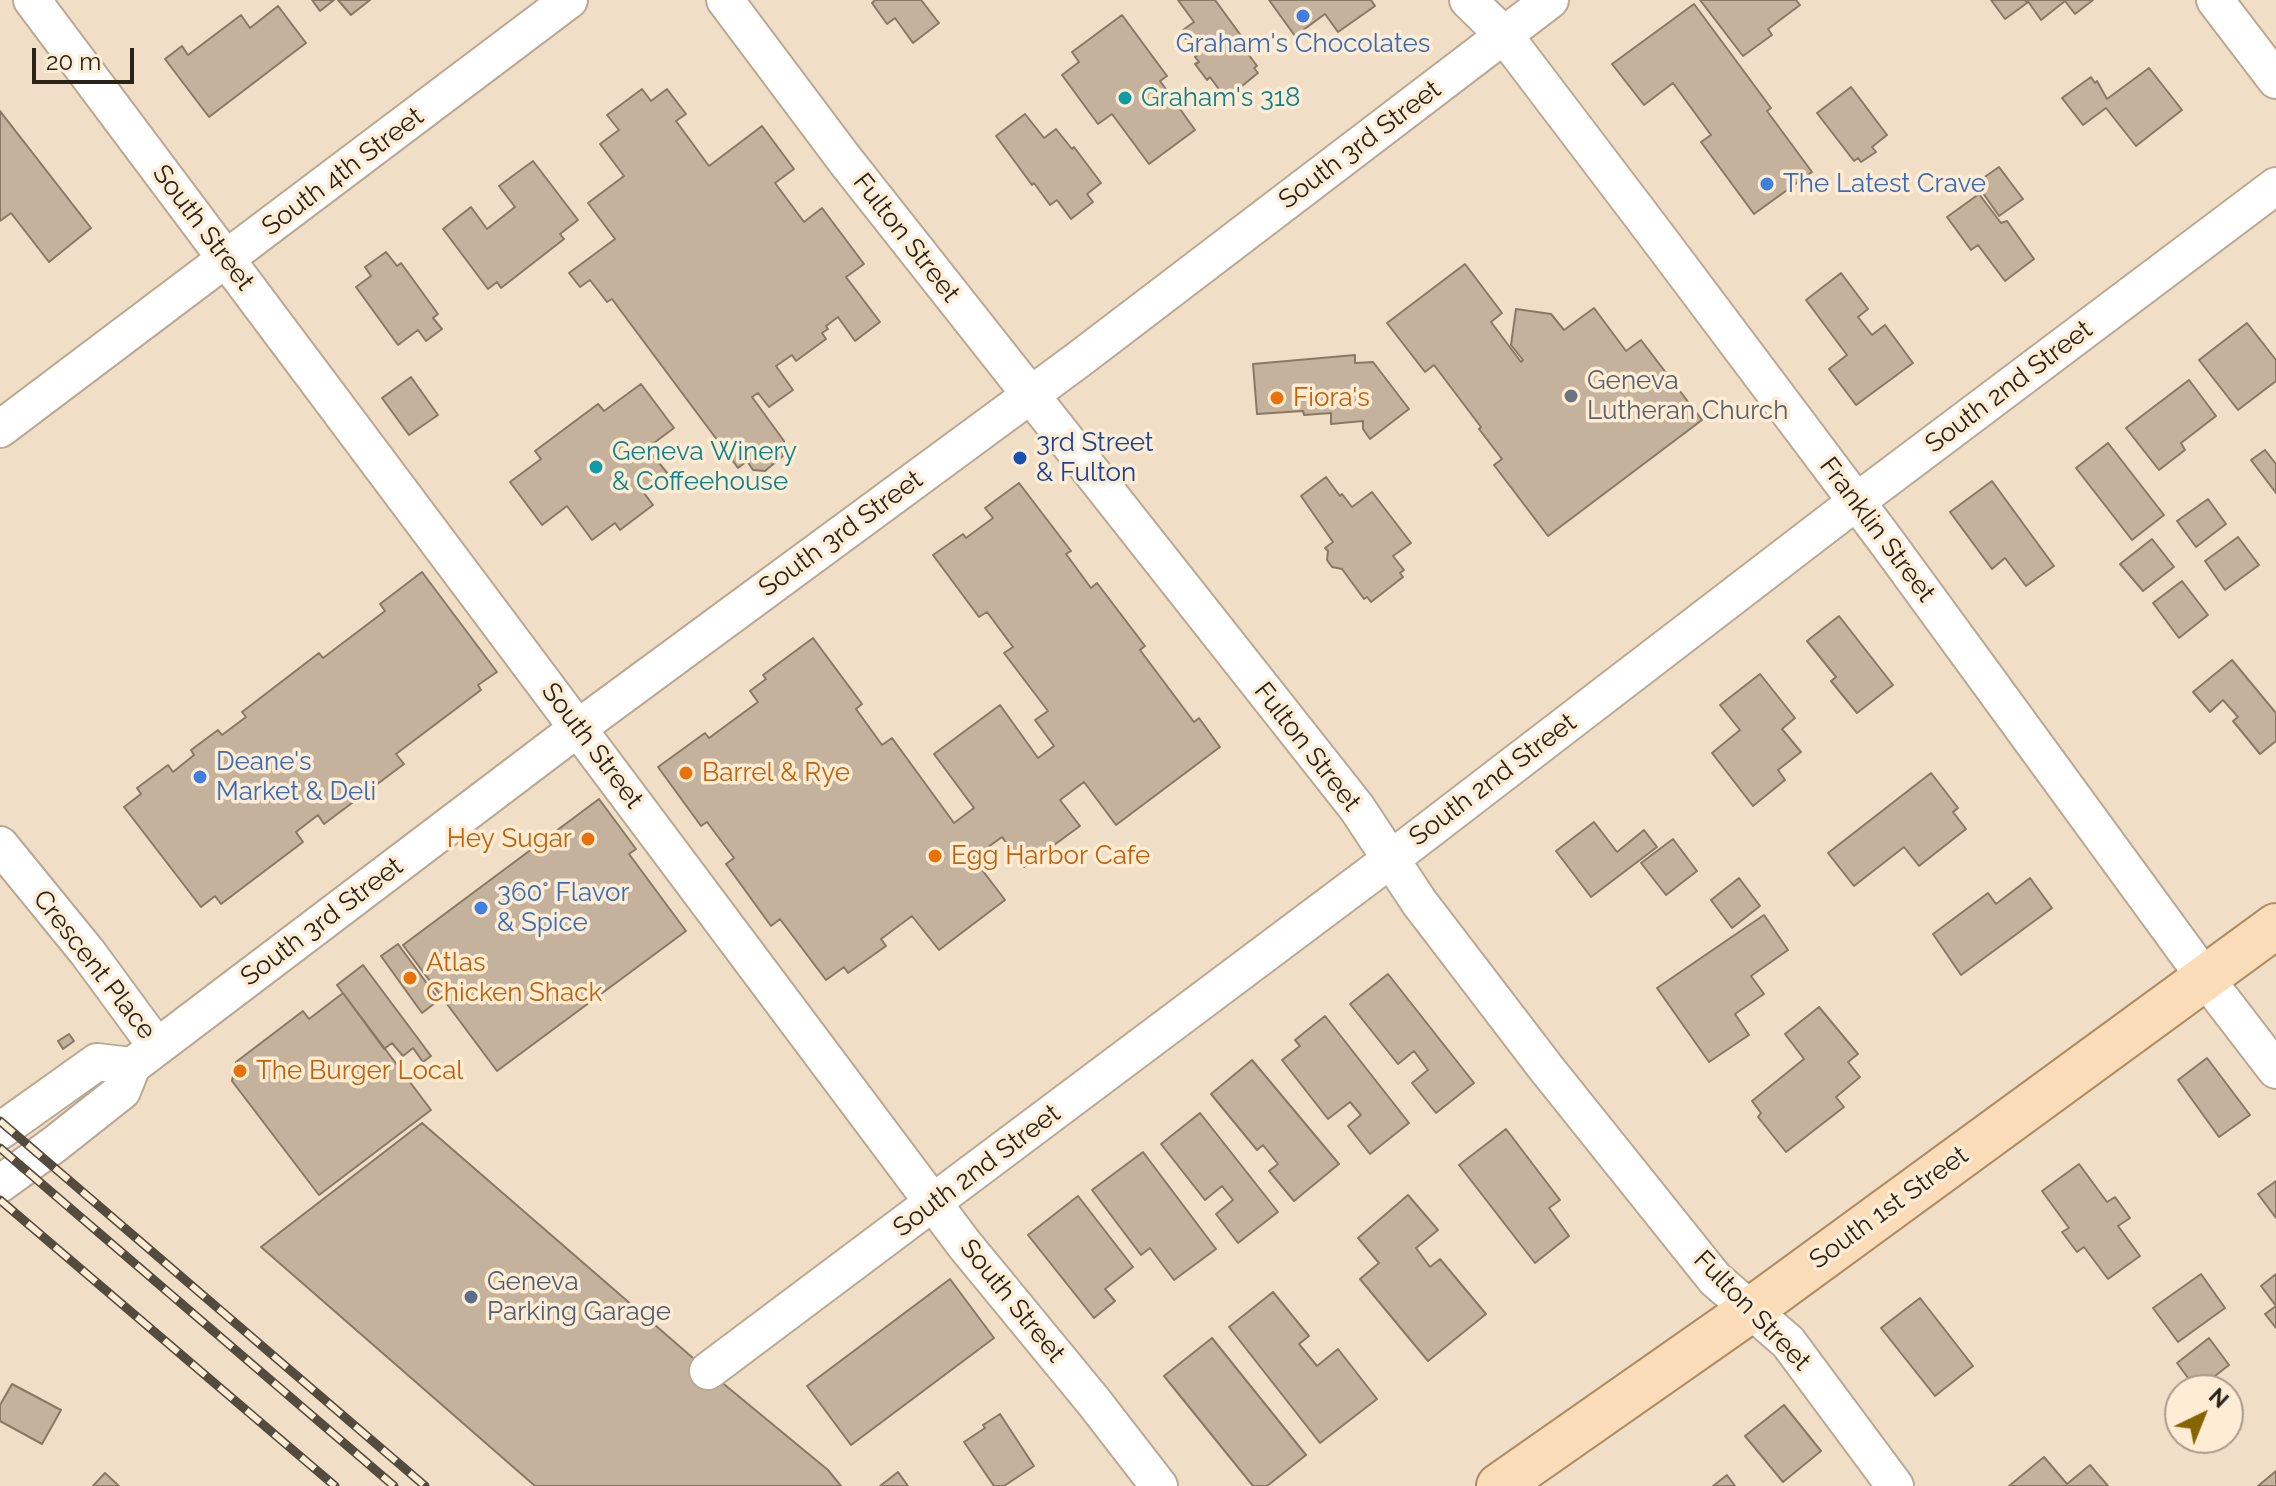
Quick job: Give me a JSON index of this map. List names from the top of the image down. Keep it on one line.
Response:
{"streets":{"main road":["South 1st Street"],"street":["South 3rd Street","South 4th Street","South Street","Fulton Street","South 2nd Street","Franklin Street","Crescent Place"]},"crossings":[["South 3rd Street","South Street"],["South 3rd Street","Fulton Street"],["South 3rd Street","Franklin Street"],["South 3rd Street","Crescent Place"],["South 4th Street","South Street"],["South Street","South 2nd Street"],["Fulton Street","South 2nd Street"],["Fulton Street","South 1st Street"],["South 2nd Street","Franklin Street"],["Franklin Street","South 1st Street"]],"places":["Graham's Chocolates","Graham's 318","The Latest Crave","Geneva Lutheran Church","Fiora's","3rd Street & Fulton","Geneva Winery & Coffeehouse","Barrel & Rye","Deane's Market & Deli","Hey Sugar","Egg Harbor Cafe","360° Flavor & Spice","Atlas Chicken Shack","The Burger Local","Geneva Parking Garage"],"scale_bar":"20 m","north":"top right"}
